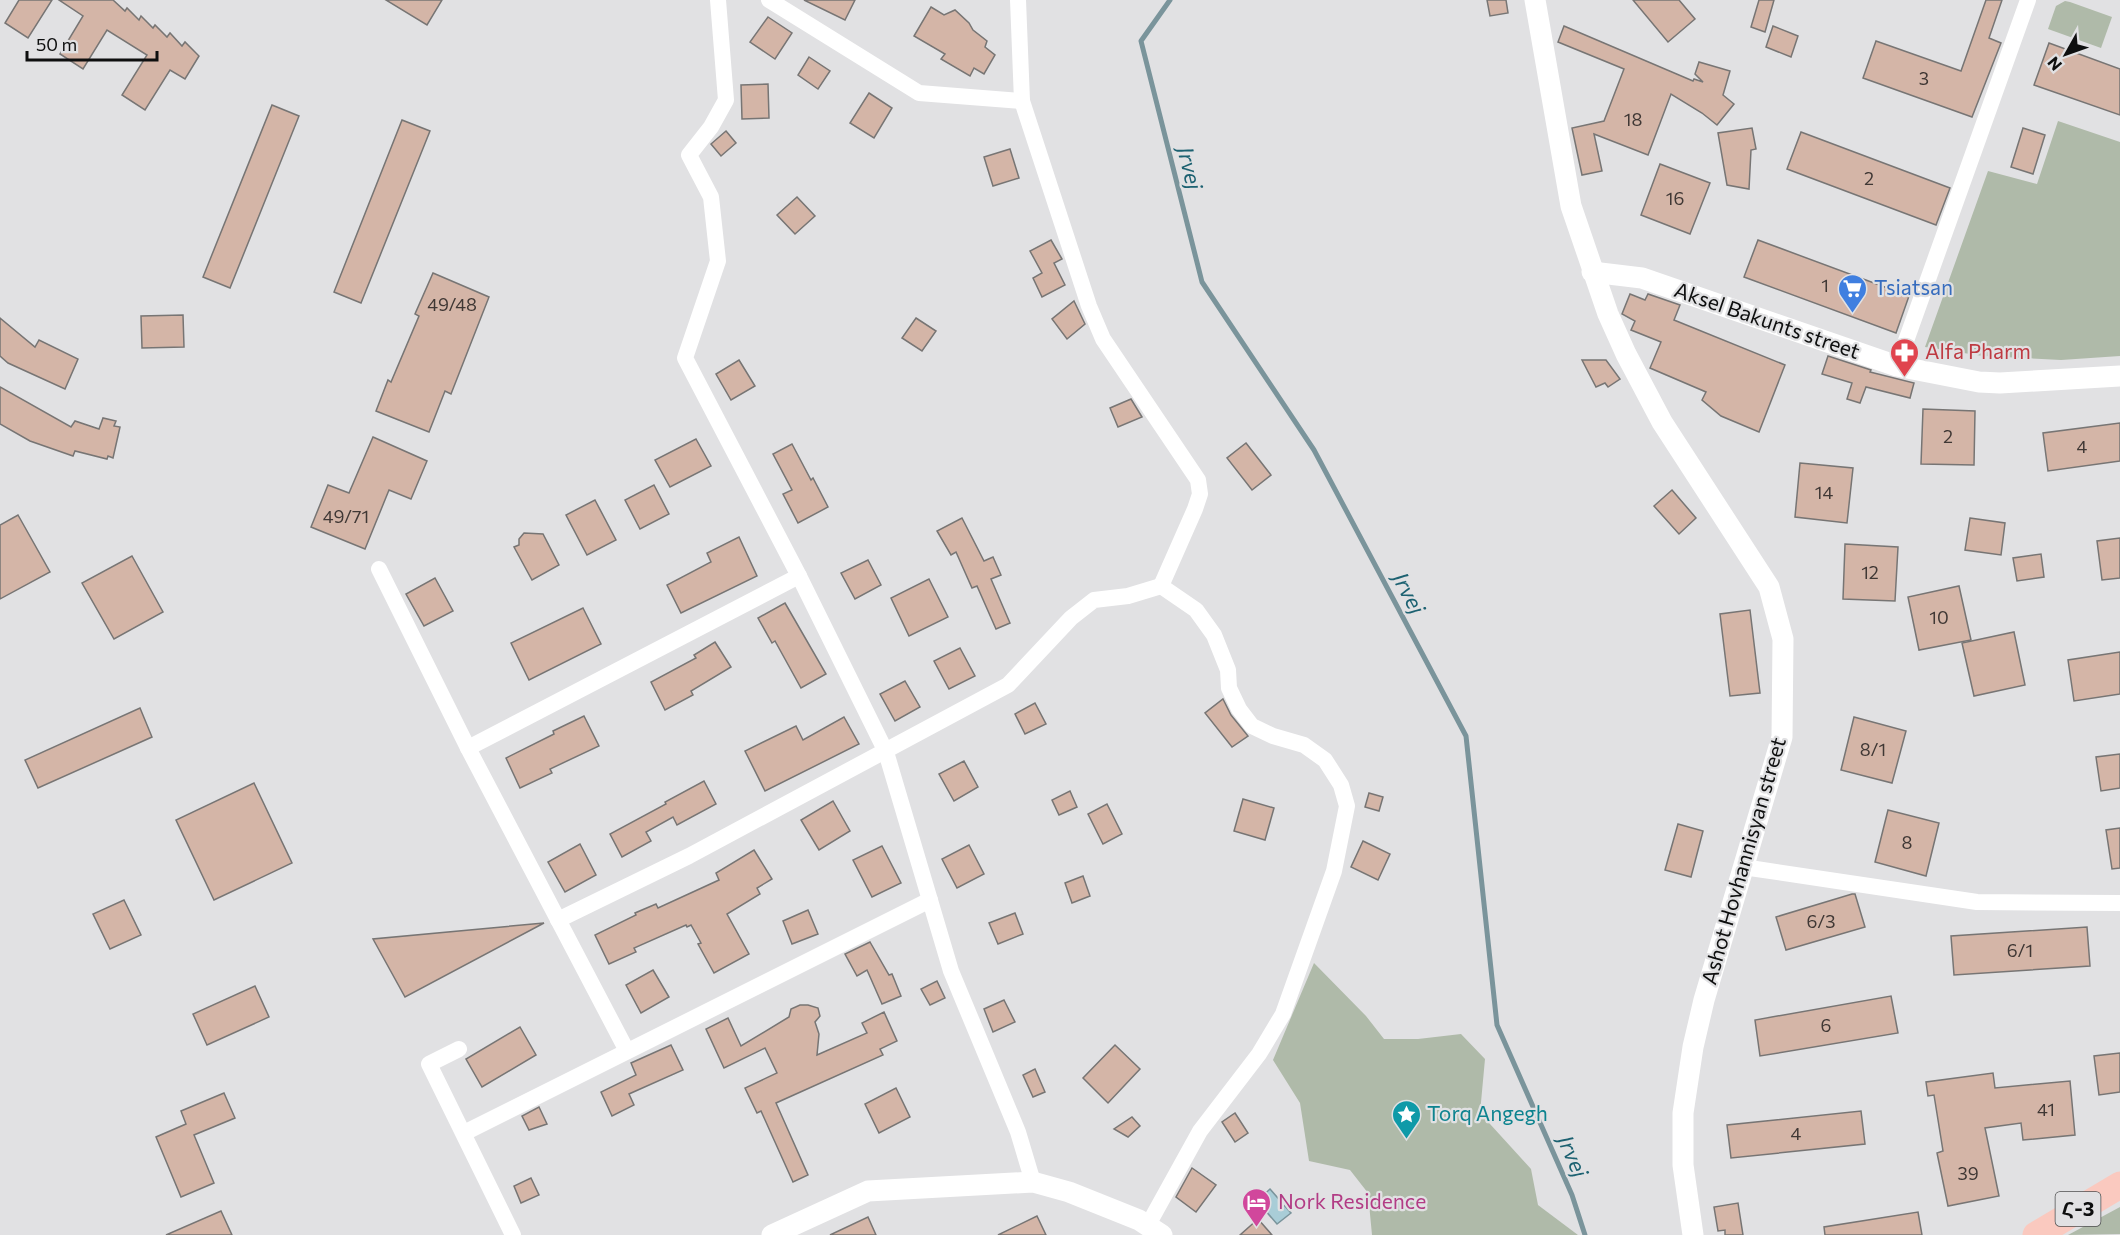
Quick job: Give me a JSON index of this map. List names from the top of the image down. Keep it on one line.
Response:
{"streets":{"main road":["Հ-3"],"street":["Aksel Bakunts street","Ashot Hovhannisyan street"]},"crossings":[["Aksel Bakunts street","Ashot Hovhannisyan street"]],"water":["Jrvej"],"places":{"supermarket":["Tsiatsan"],"pharmacy":["Alfa Pharm"],"place":["Torq Angegh"],"hotel":["Nork Residence"]},"house_numbers":["3","18","2","16","1","49/48","2","4","14","49/71","12","10","8/1","8","6/3","6/1","6","41","4","39"],"scale_bar":"50 m","north":"bottom left"}
